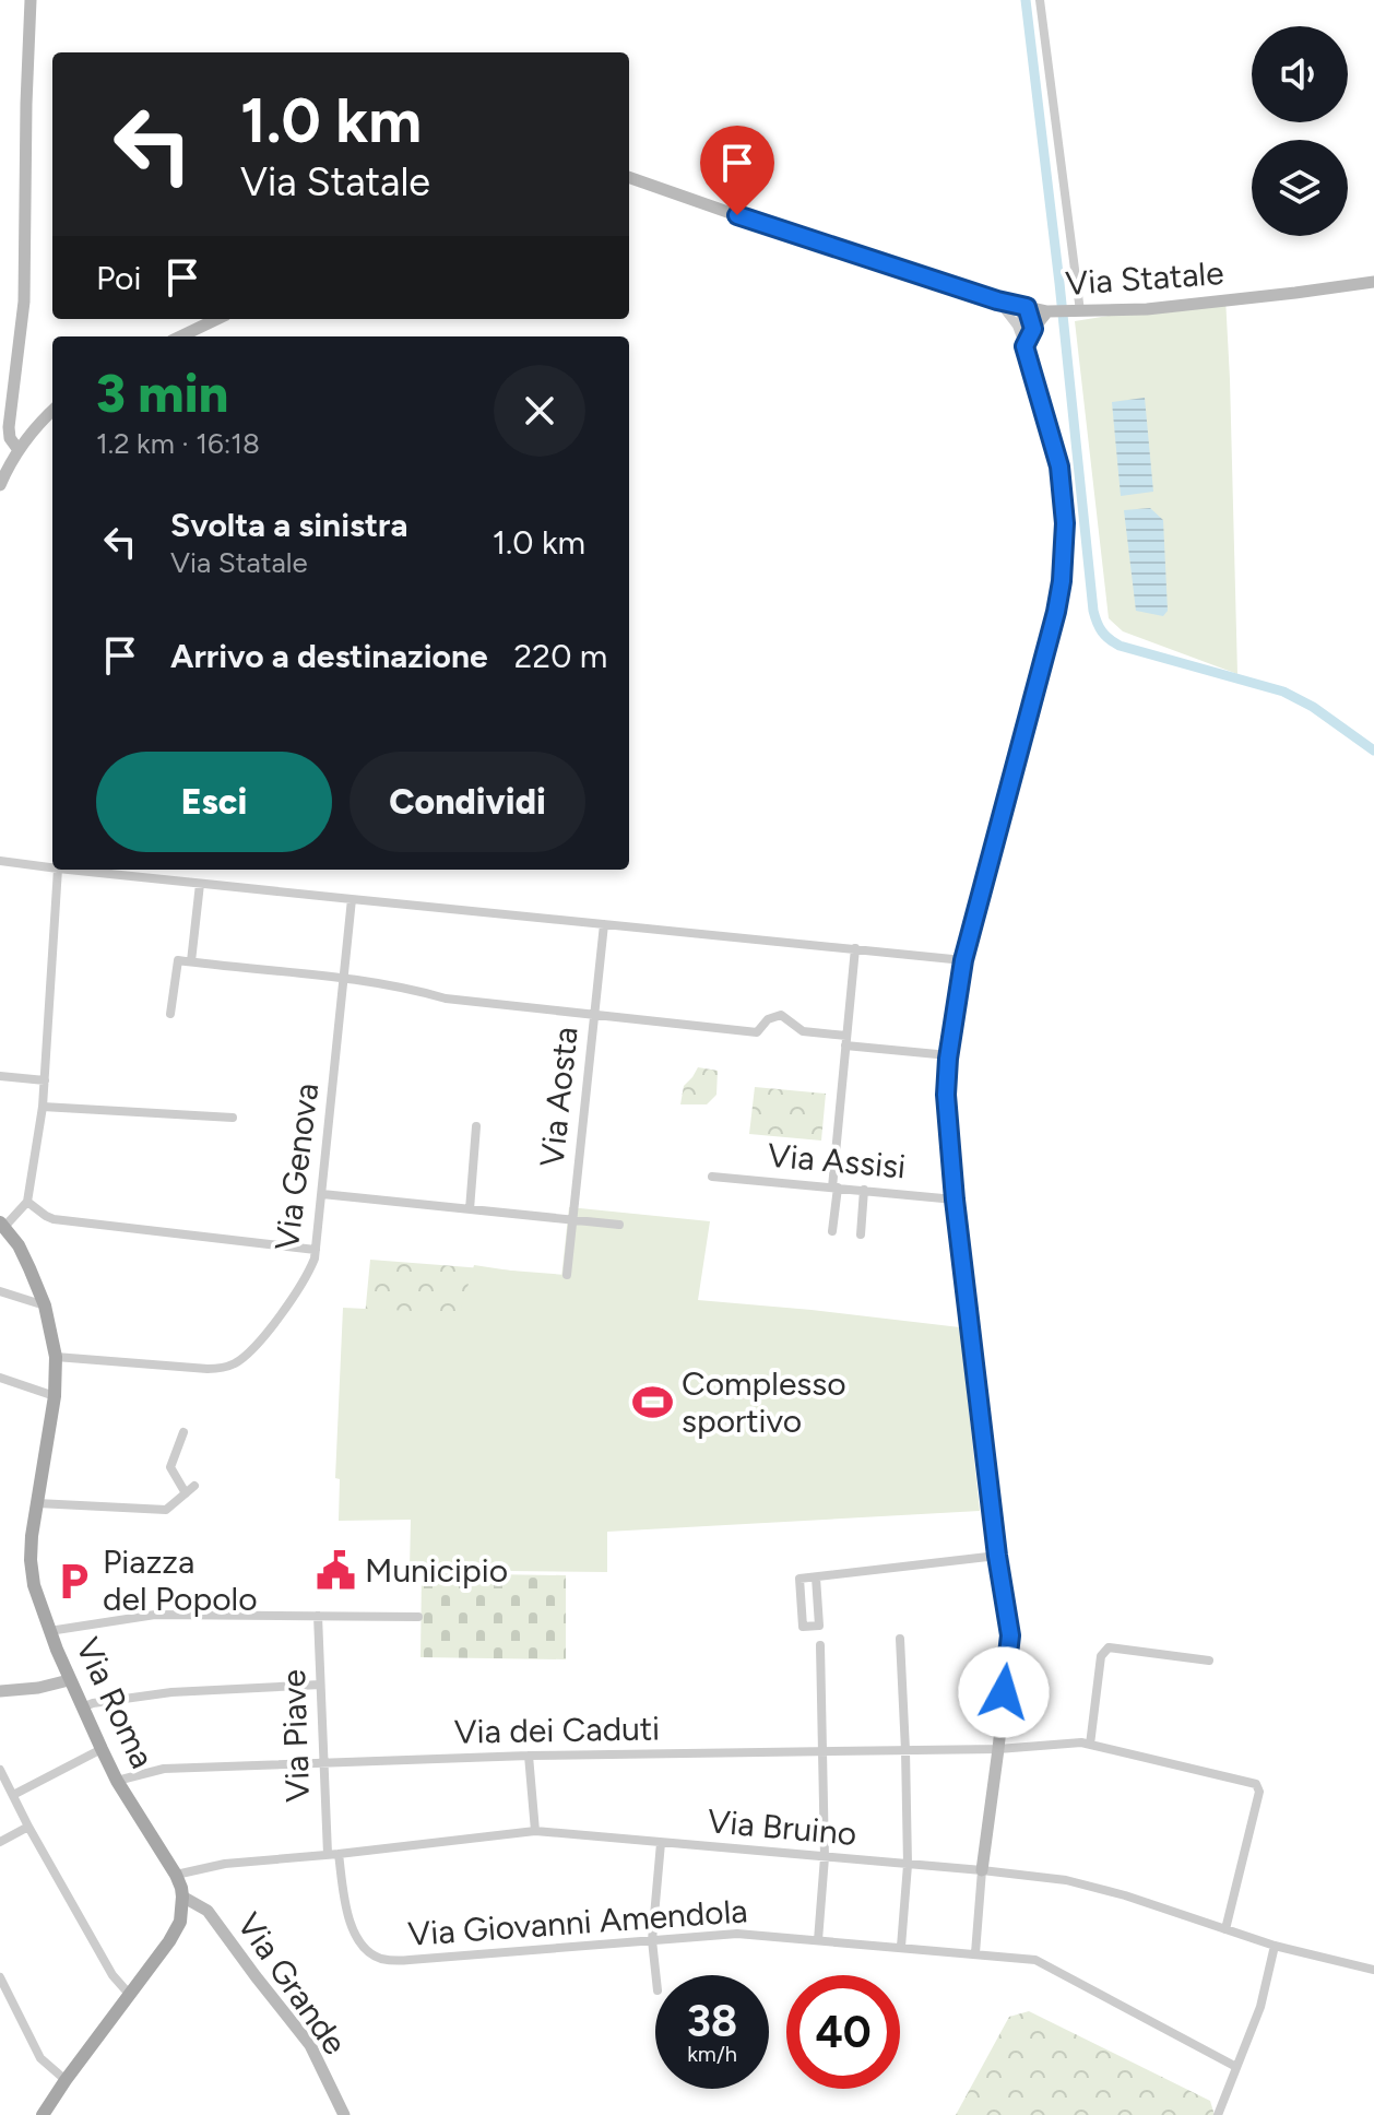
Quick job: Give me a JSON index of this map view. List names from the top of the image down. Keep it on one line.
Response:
{"streets":{"main road":["Via Roma"],"street":["Via Statale","Via Aosta","Via Assisi","Via Genova","Via dei Caduti","Via Piave","Via Bruino","Via Giovanni Amendola","Via Grande"]},"crossings":[["Via Genova","Via Roma"],["Via Roma","Via dei Caduti"],["Via Roma","Via Bruino"],["Via Roma","Via Grande"],["Via dei Caduti","Via Piave"],["Via dei Caduti","Via Bruino"],["Via Piave","Via Bruino"],["Via Piave","Via Giovanni Amendola"],["Via Bruino","Via Giovanni Amendola"]],"places":{"sports":["Complesso sportivo"],"public building":["Municipio"],"parking":["Piazza del Popolo"]},"page":{"turn":["1.0 km","Via Statale"],"then":"Poi","heading":["3 min","1.2 km · 16:18"],"list":[{"name":"Svolta a sinistra","note":"Via Statale","value":"1.0 km"},{"name":"Arrivo a destinazione","value":"220 m"}],"buttons":["Esci","Condividi"],"speed":"38 km/h","limit":"40"}}
